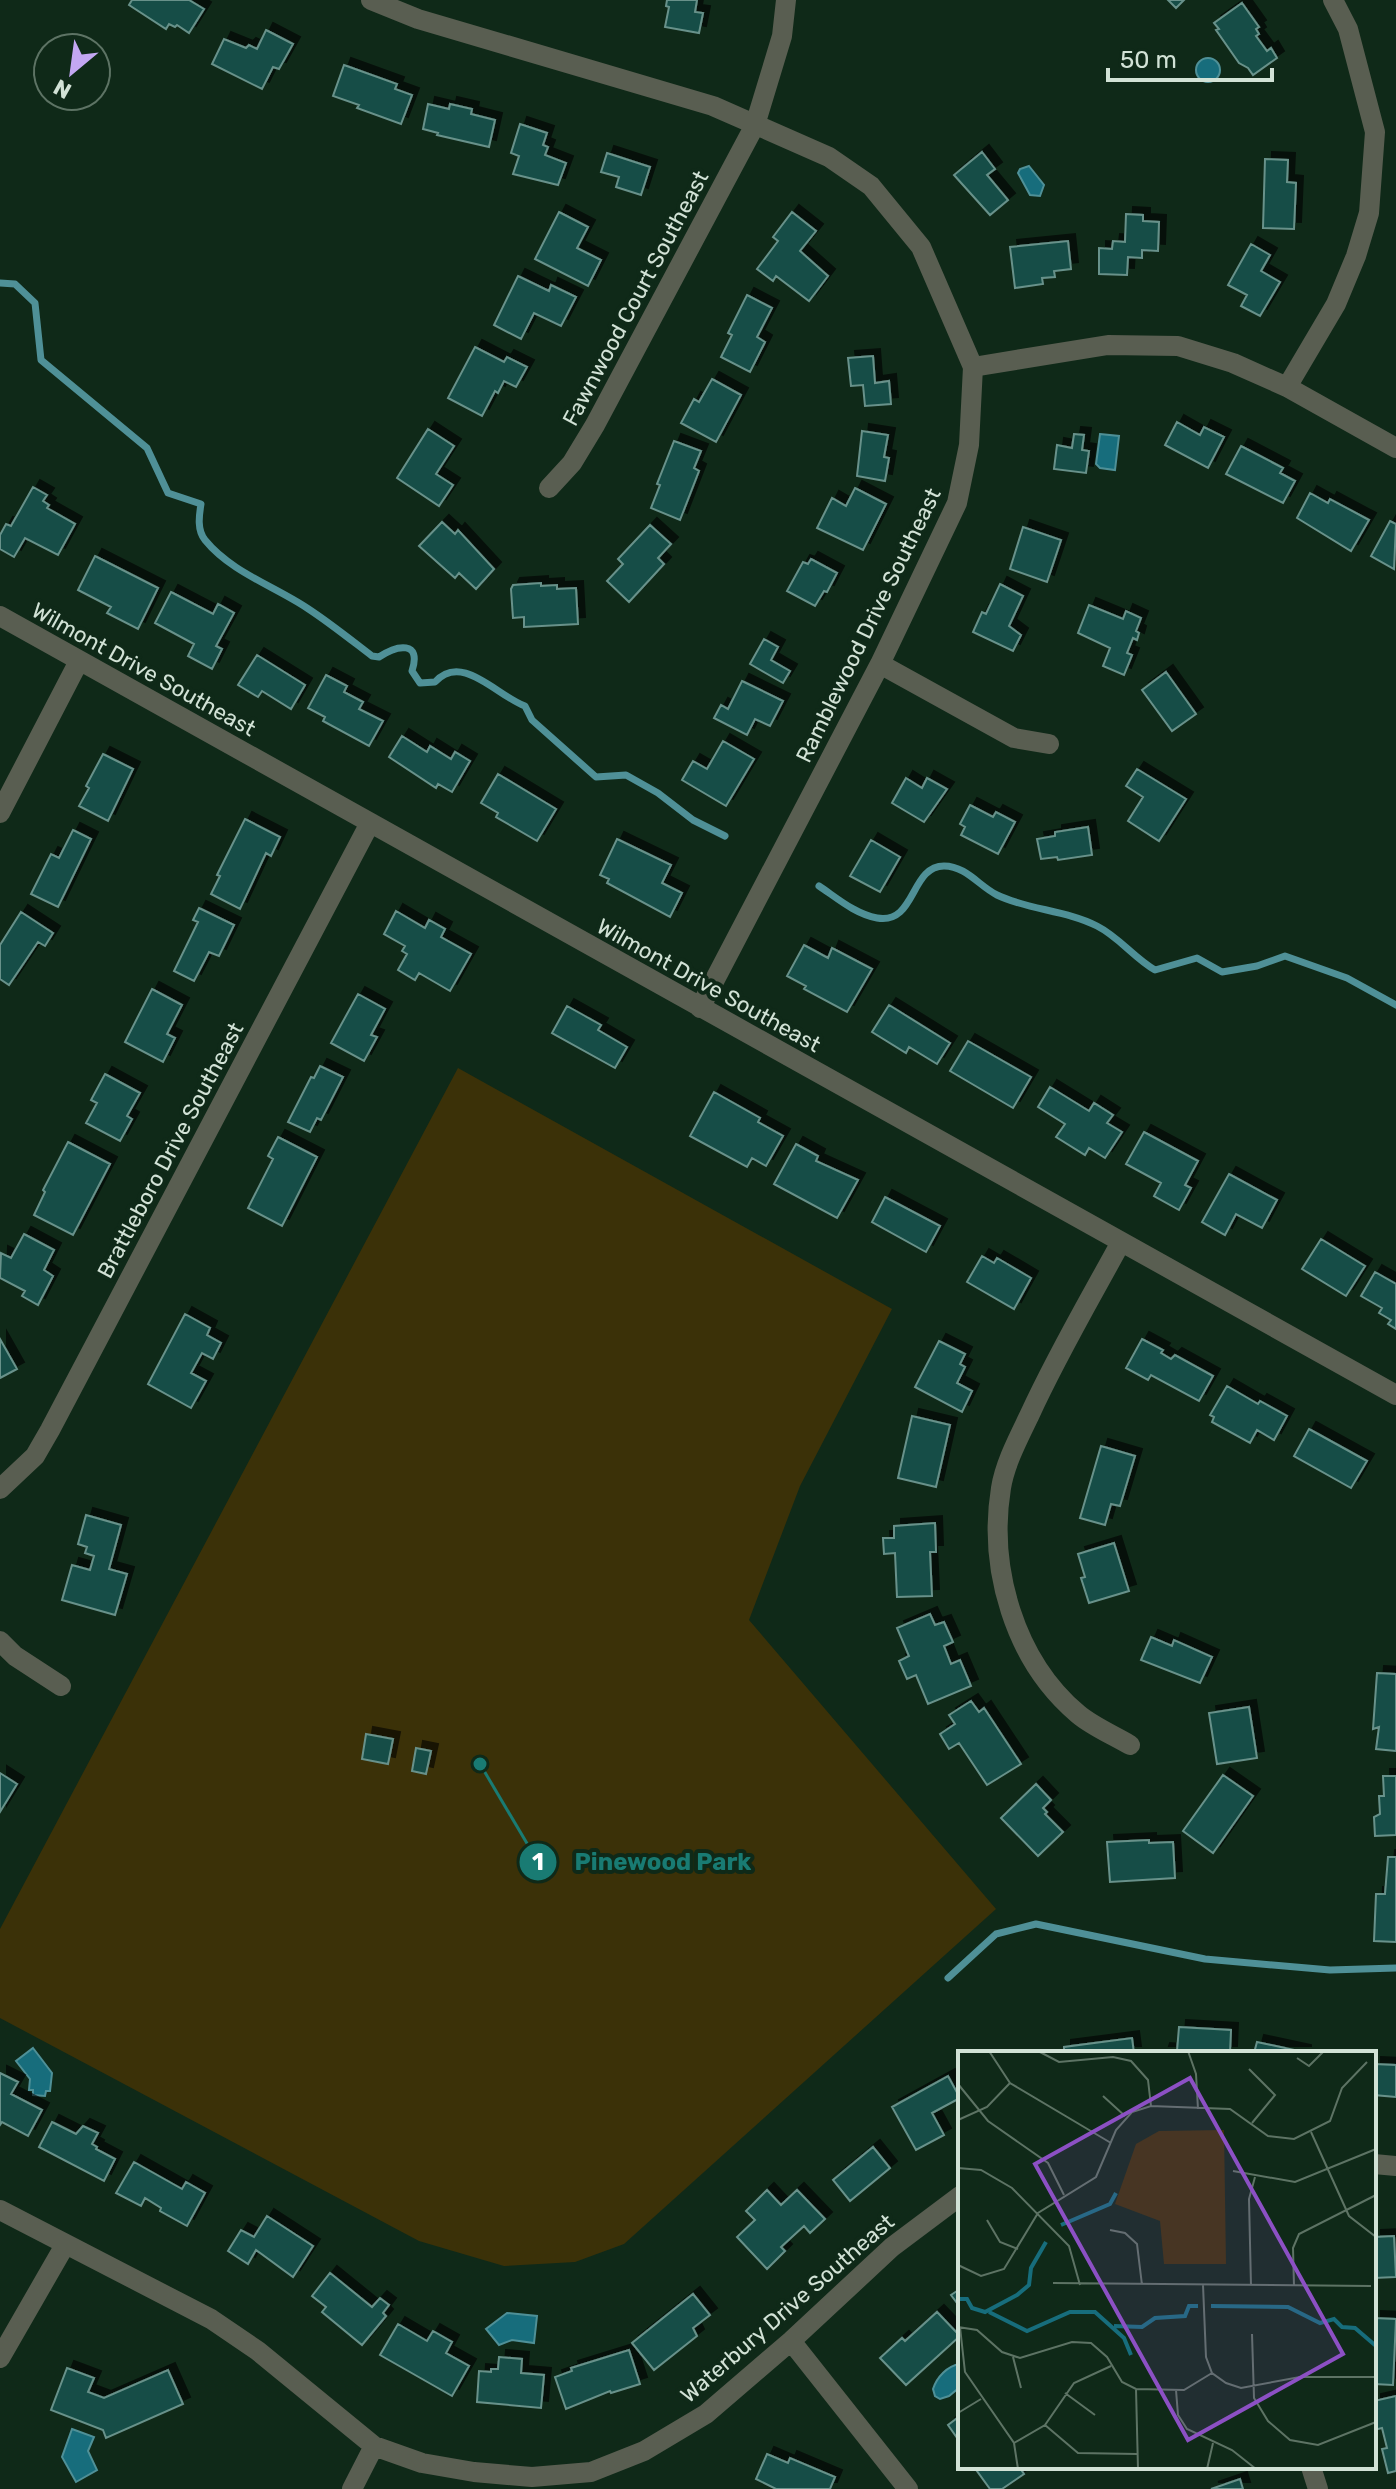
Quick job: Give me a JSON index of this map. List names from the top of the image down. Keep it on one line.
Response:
{"streets":{"street":["Fawnwood Court Southeast","Ramblewood Drive Southeast","Wilmont Drive Southeast","Brattleboro Drive Southeast","Waterbury Drive Southeast"]},"crossings":[["Fawnwood Court Southeast","Ramblewood Drive Southeast"],["Ramblewood Drive Southeast","Wilmont Drive Southeast"],["Wilmont Drive Southeast","Brattleboro Drive Southeast"]],"places":["Pinewood Park"],"scale_bar":"50 m","north":"bottom left"}
